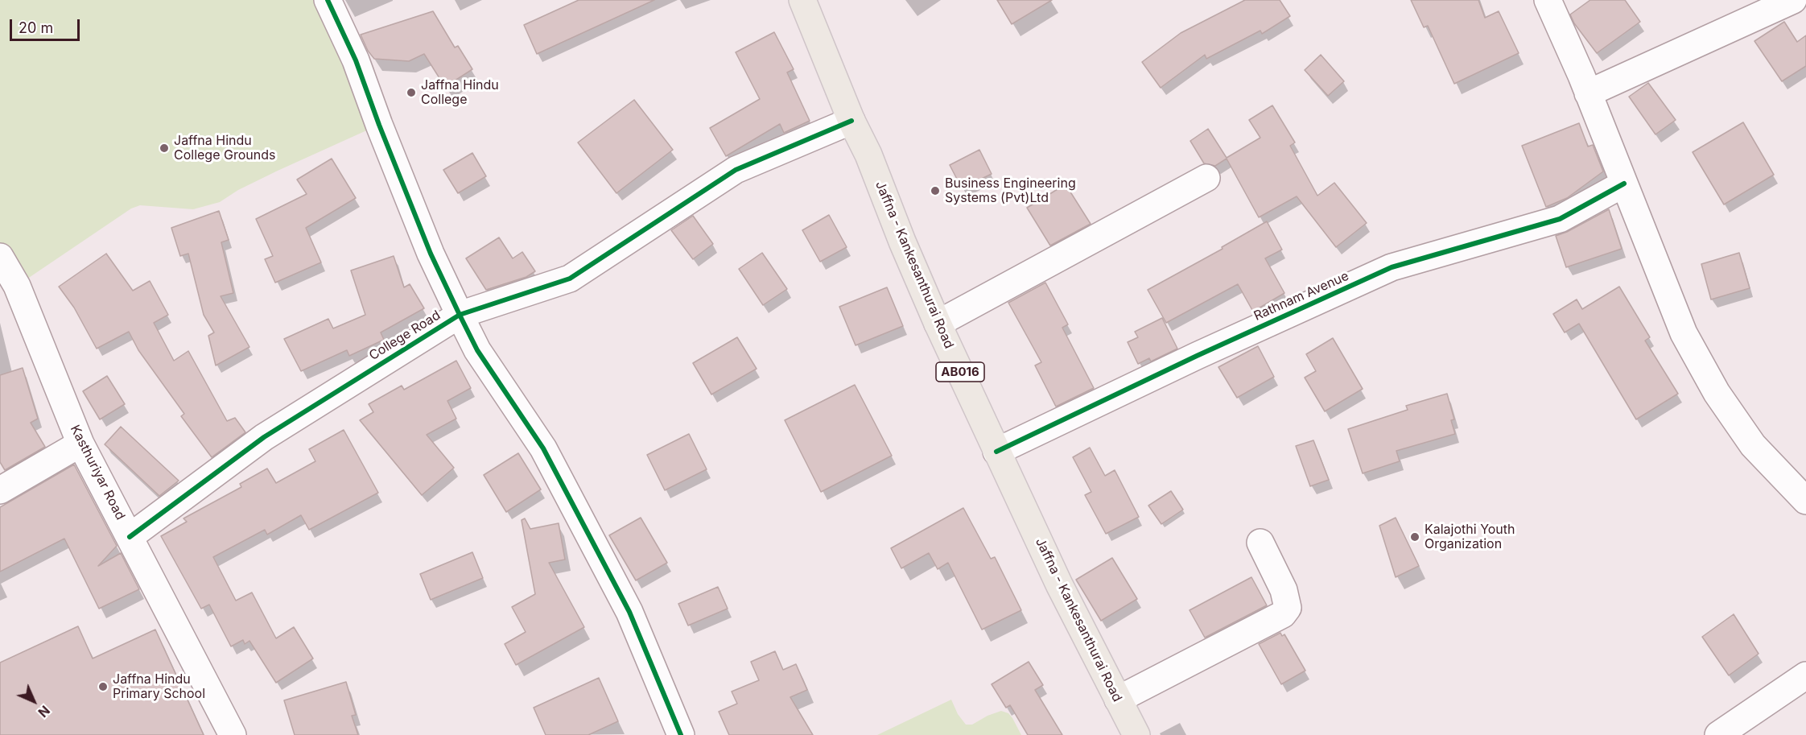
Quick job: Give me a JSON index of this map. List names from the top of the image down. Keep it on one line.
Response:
{"streets":{"main road":["Jaffna - Kankesanthurai Road","AB016"],"street":["Rathnam Avenue","College Road","Kasthuriyar Road"]},"crossings":[["Jaffna - Kankesanthurai Road","Rathnam Avenue"],["College Road","Kasthuriyar Road"]],"places":["Jaffna Hindu College","Jaffna Hindu College Grounds","Business Engineering Systems (Pvt)Ltd","Kalajothi Youth Organization","Jaffna Hindu Primary School"],"scale_bar":"20 m","north":"bottom right"}
